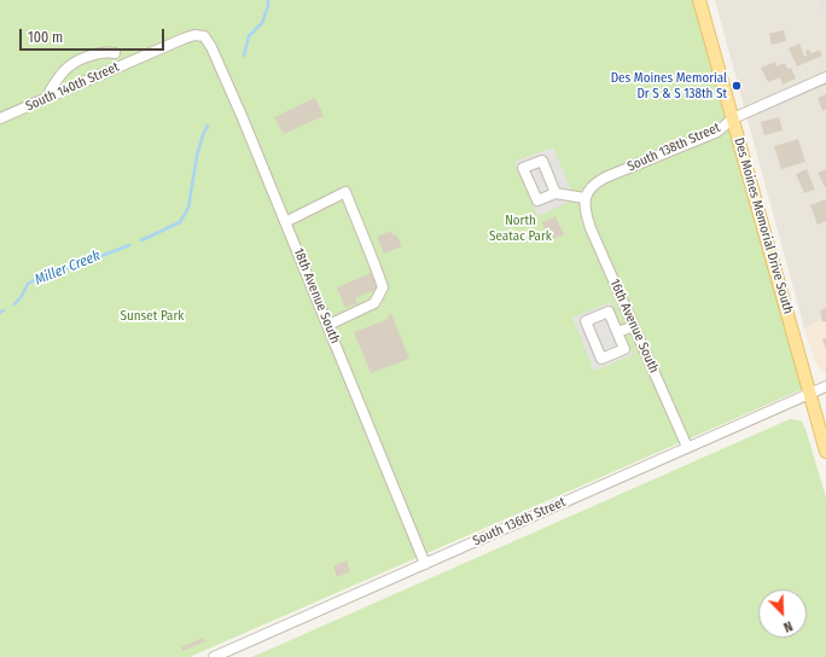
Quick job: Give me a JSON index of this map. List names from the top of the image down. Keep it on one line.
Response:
{"streets":{"main road":["Des Moines Memorial Drive South"],"street":["South 140th Street","South 138th Street","18th Avenue South","16th Avenue South","South 136th Street"]},"crossings":[["South 140th Street","18th Avenue South"],["South 138th Street","Des Moines Memorial Drive South"],["South 138th Street","16th Avenue South"],["Des Moines Memorial Drive South","South 136th Street"],["18th Avenue South","South 136th Street"],["16th Avenue South","South 136th Street"]],"water":["Miller Creek"],"parks":["North Seatac Park","Sunset Park"],"places":["Des Moines Memorial Dr S & S 138th St"],"scale_bar":"100 m","north":"bottom right"}
